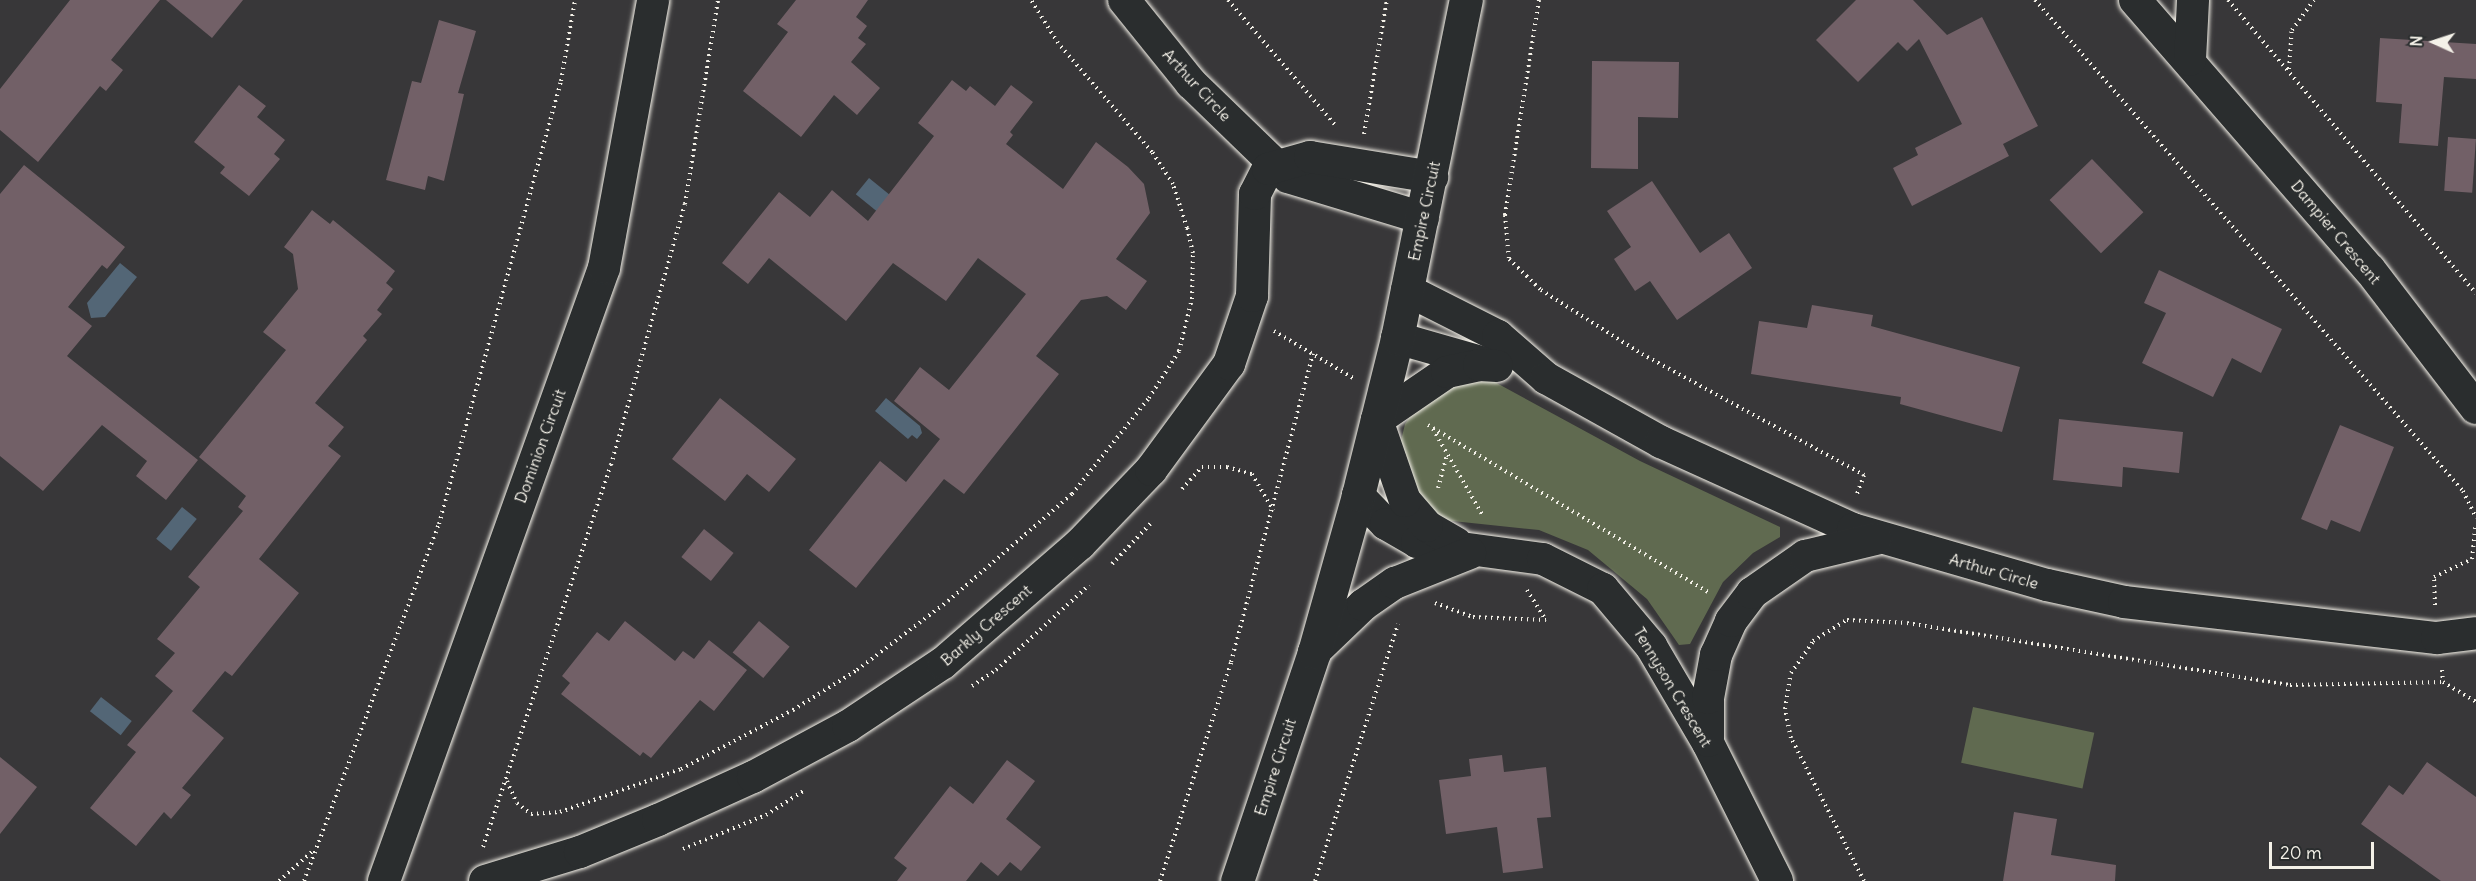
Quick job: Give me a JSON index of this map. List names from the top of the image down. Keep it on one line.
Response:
{"streets":{"street":["Arthur Circle","Empire Circuit","Dampier Crescent","Dominion Circuit","Barkly Crescent","Tennyson Crescent"]},"crossings":[["Arthur Circle","Empire Circuit"],["Arthur Circle","Barkly Crescent"],["Empire Circuit","Tennyson Crescent"]],"scale_bar":"20 m","north":"left"}
